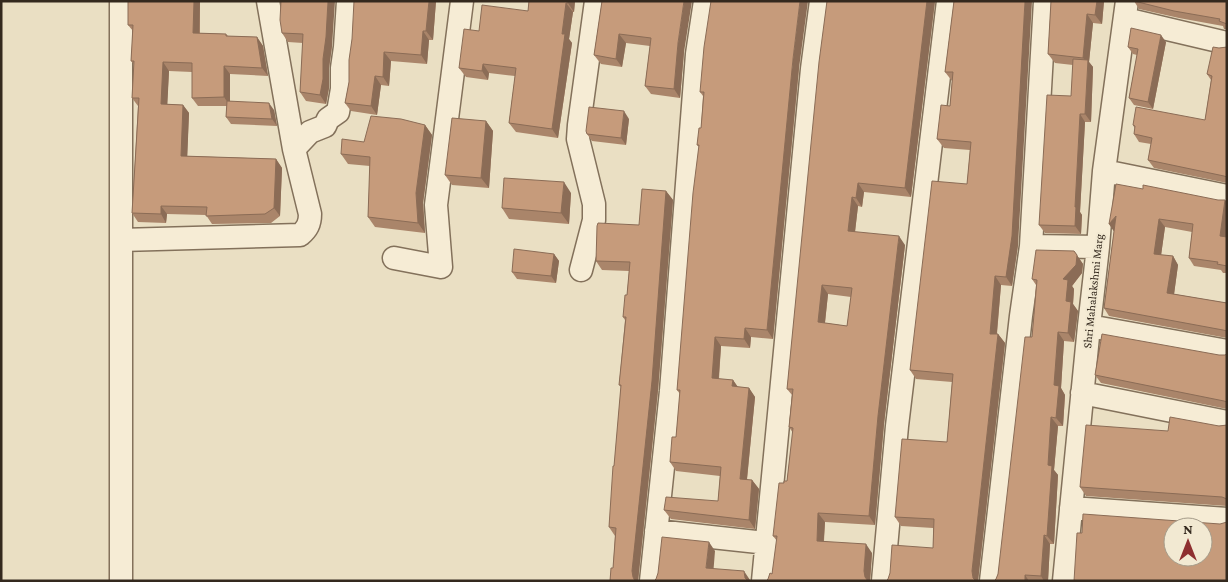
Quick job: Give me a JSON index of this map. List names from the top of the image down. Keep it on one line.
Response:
{"streets":{"street":["Shri Mahalakshmi Marg"]},"north":"top"}
